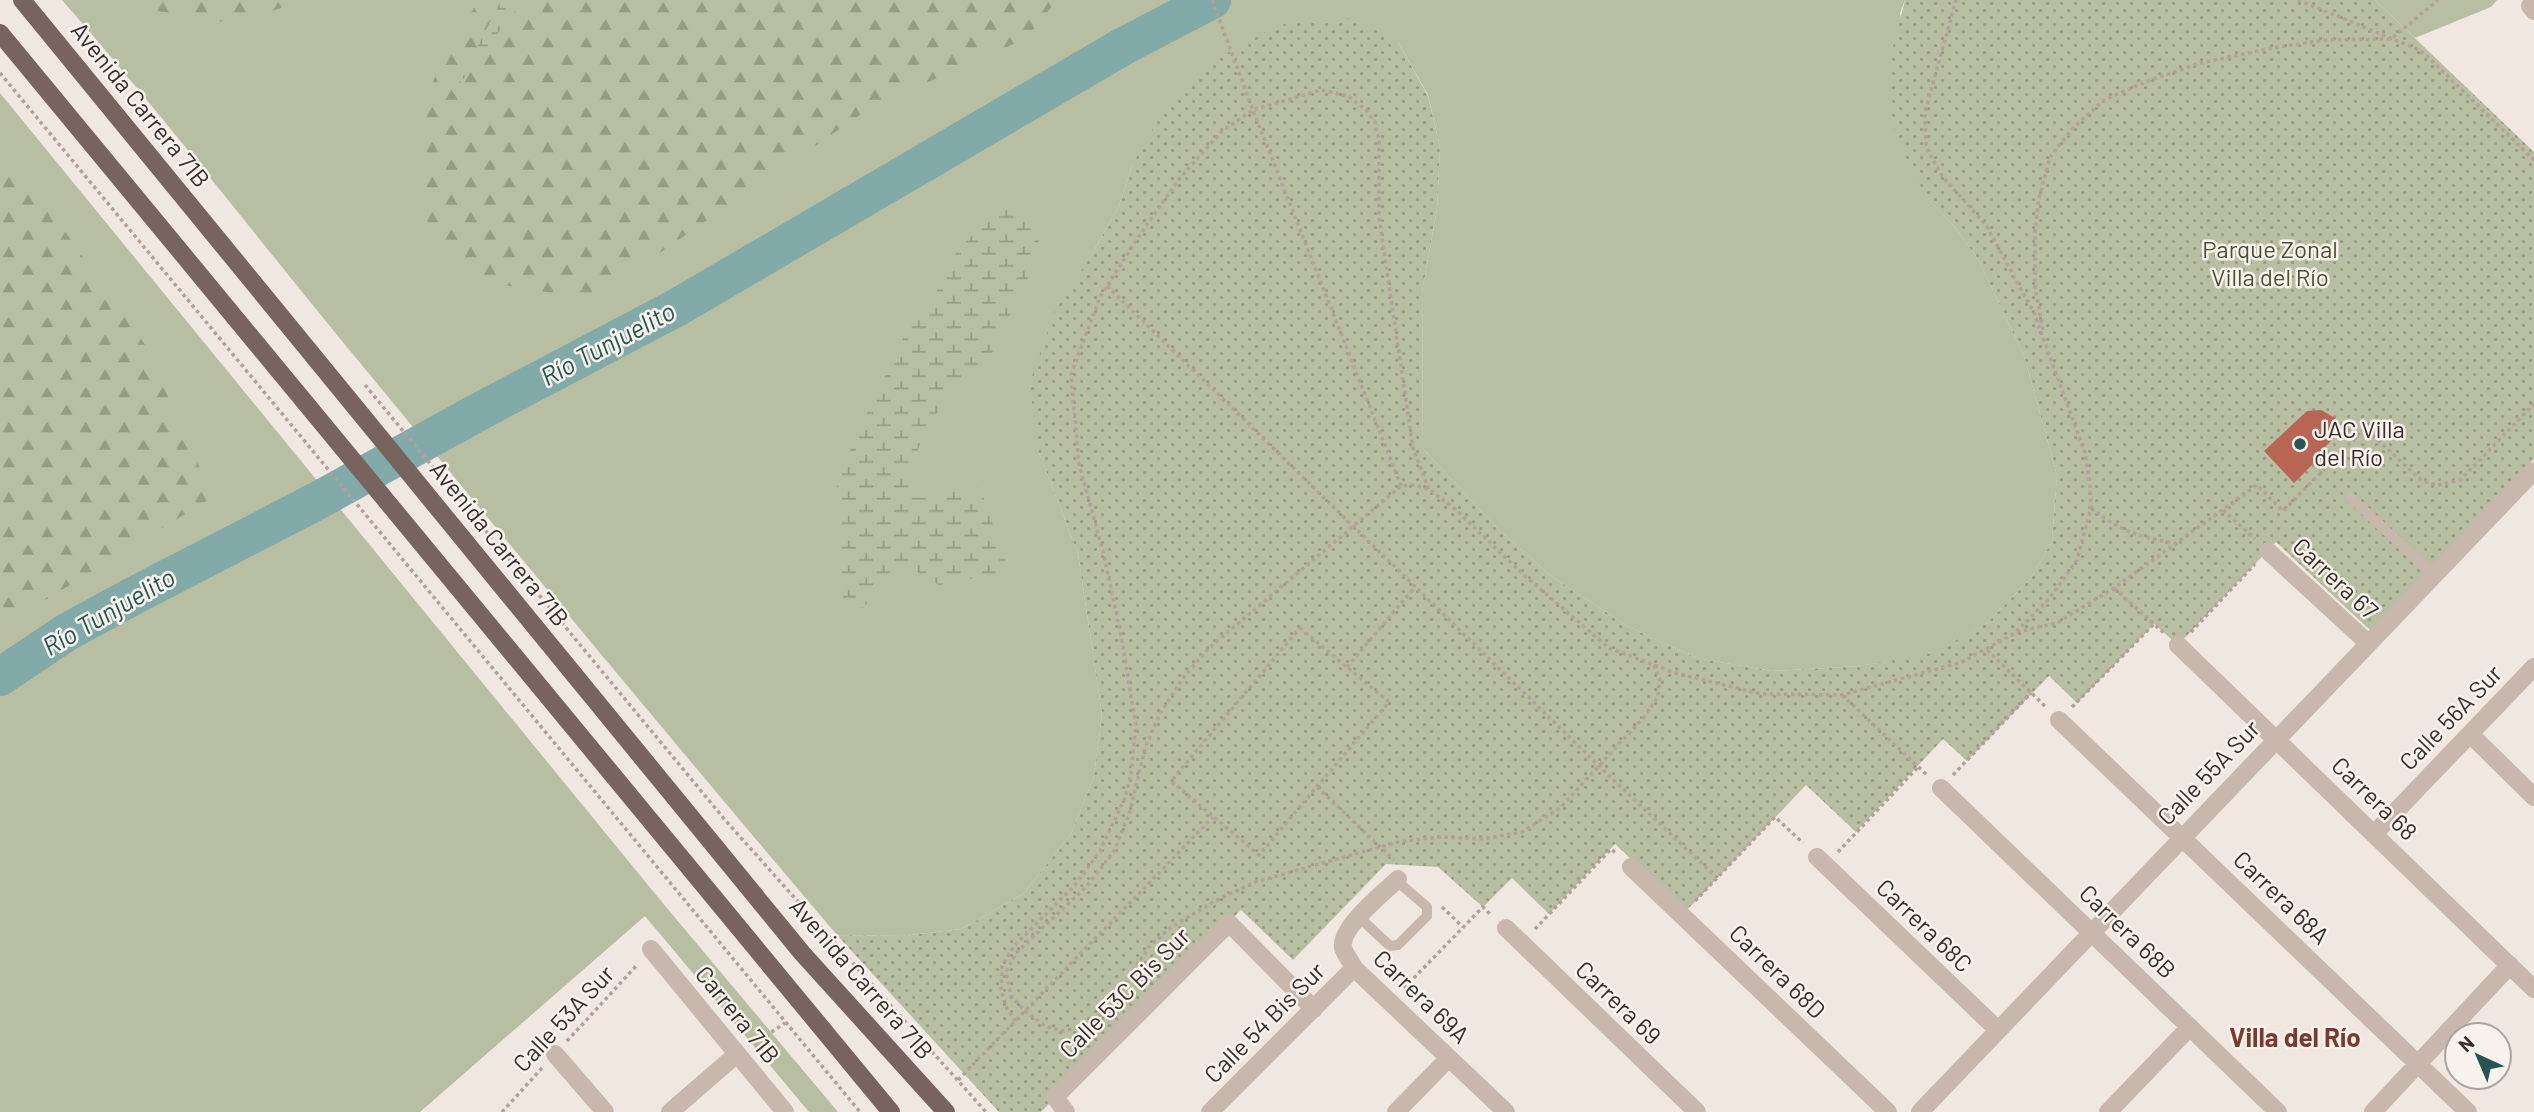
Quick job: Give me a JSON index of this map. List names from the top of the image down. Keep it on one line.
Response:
{"streets":{"main road":["Avenida Carrera 71B"],"street":["Carrera 67","Calle 56A Sur","Calle 55A Sur","Carrera 68","Carrera 68A","Carrera 68C","Carrera 68B","Carrera 68D","Calle 53C Bis Sur","Carrera 69A","Carrera 69","Carrera 71B","Calle 54 Bis Sur"],"path":["Calle 53A Sur"]},"crossings":[["Carrera 67","Calle 55A Sur"],["Calle 56A Sur","Carrera 68"],["Calle 55A Sur","Carrera 68"],["Calle 55A Sur","Carrera 68A"],["Calle 55A Sur","Carrera 68C"],["Calle 55A Sur","Carrera 68B"],["Calle 53C Bis Sur","Calle 54 Bis Sur"],["Carrera 69A","Calle 54 Bis Sur"],["Carrera 71B","Calle 53A Sur"]],"districts":["Villa del Río"],"water":["Río Tunjuelito"],"parks":["Parque Zonal Villa del Río"],"places":["JAC Villa del Río"],"north":"top left"}
